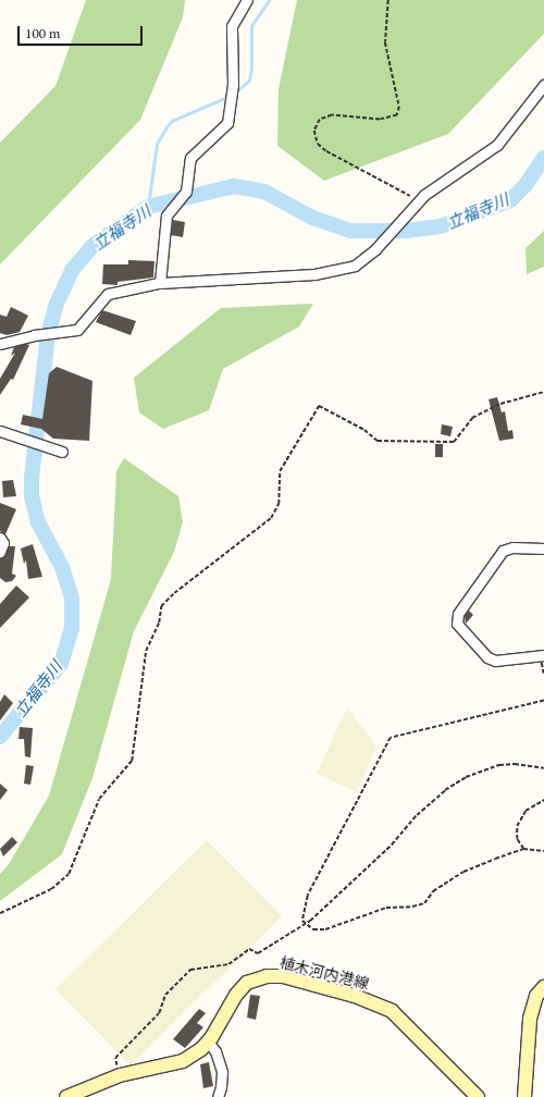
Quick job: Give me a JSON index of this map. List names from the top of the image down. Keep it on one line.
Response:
{"streets":{"main road":["植木河内港線"]},"water":["立福寺川"],"scale_bar":"100 m"}
